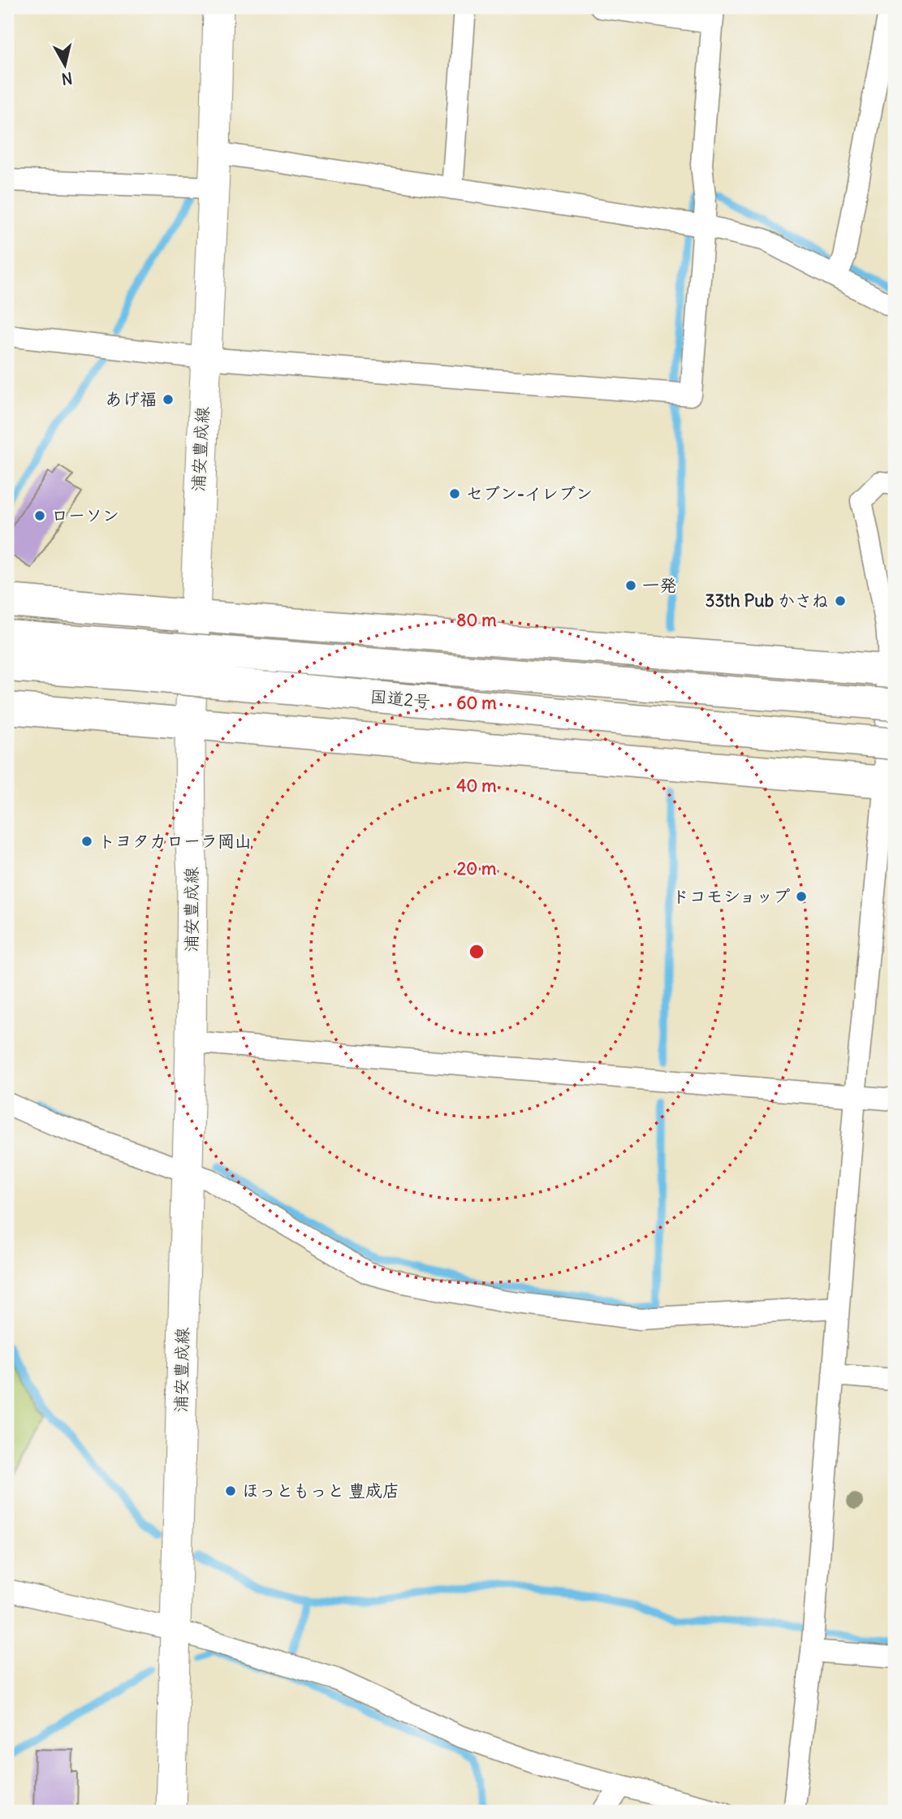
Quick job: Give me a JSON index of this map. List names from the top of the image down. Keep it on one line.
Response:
{"streets":{"highway":["国道2号"],"main road":["浦安豊成線"]},"places":["あげ福","セブン-イレブン","ローソン","一発","33th Pub かさね","トヨタカローラ岡山","ドコモショップ","ほっともっと 豊成店"],"north":"bottom","rings":["80 m","60 m","40 m","20 m"]}
